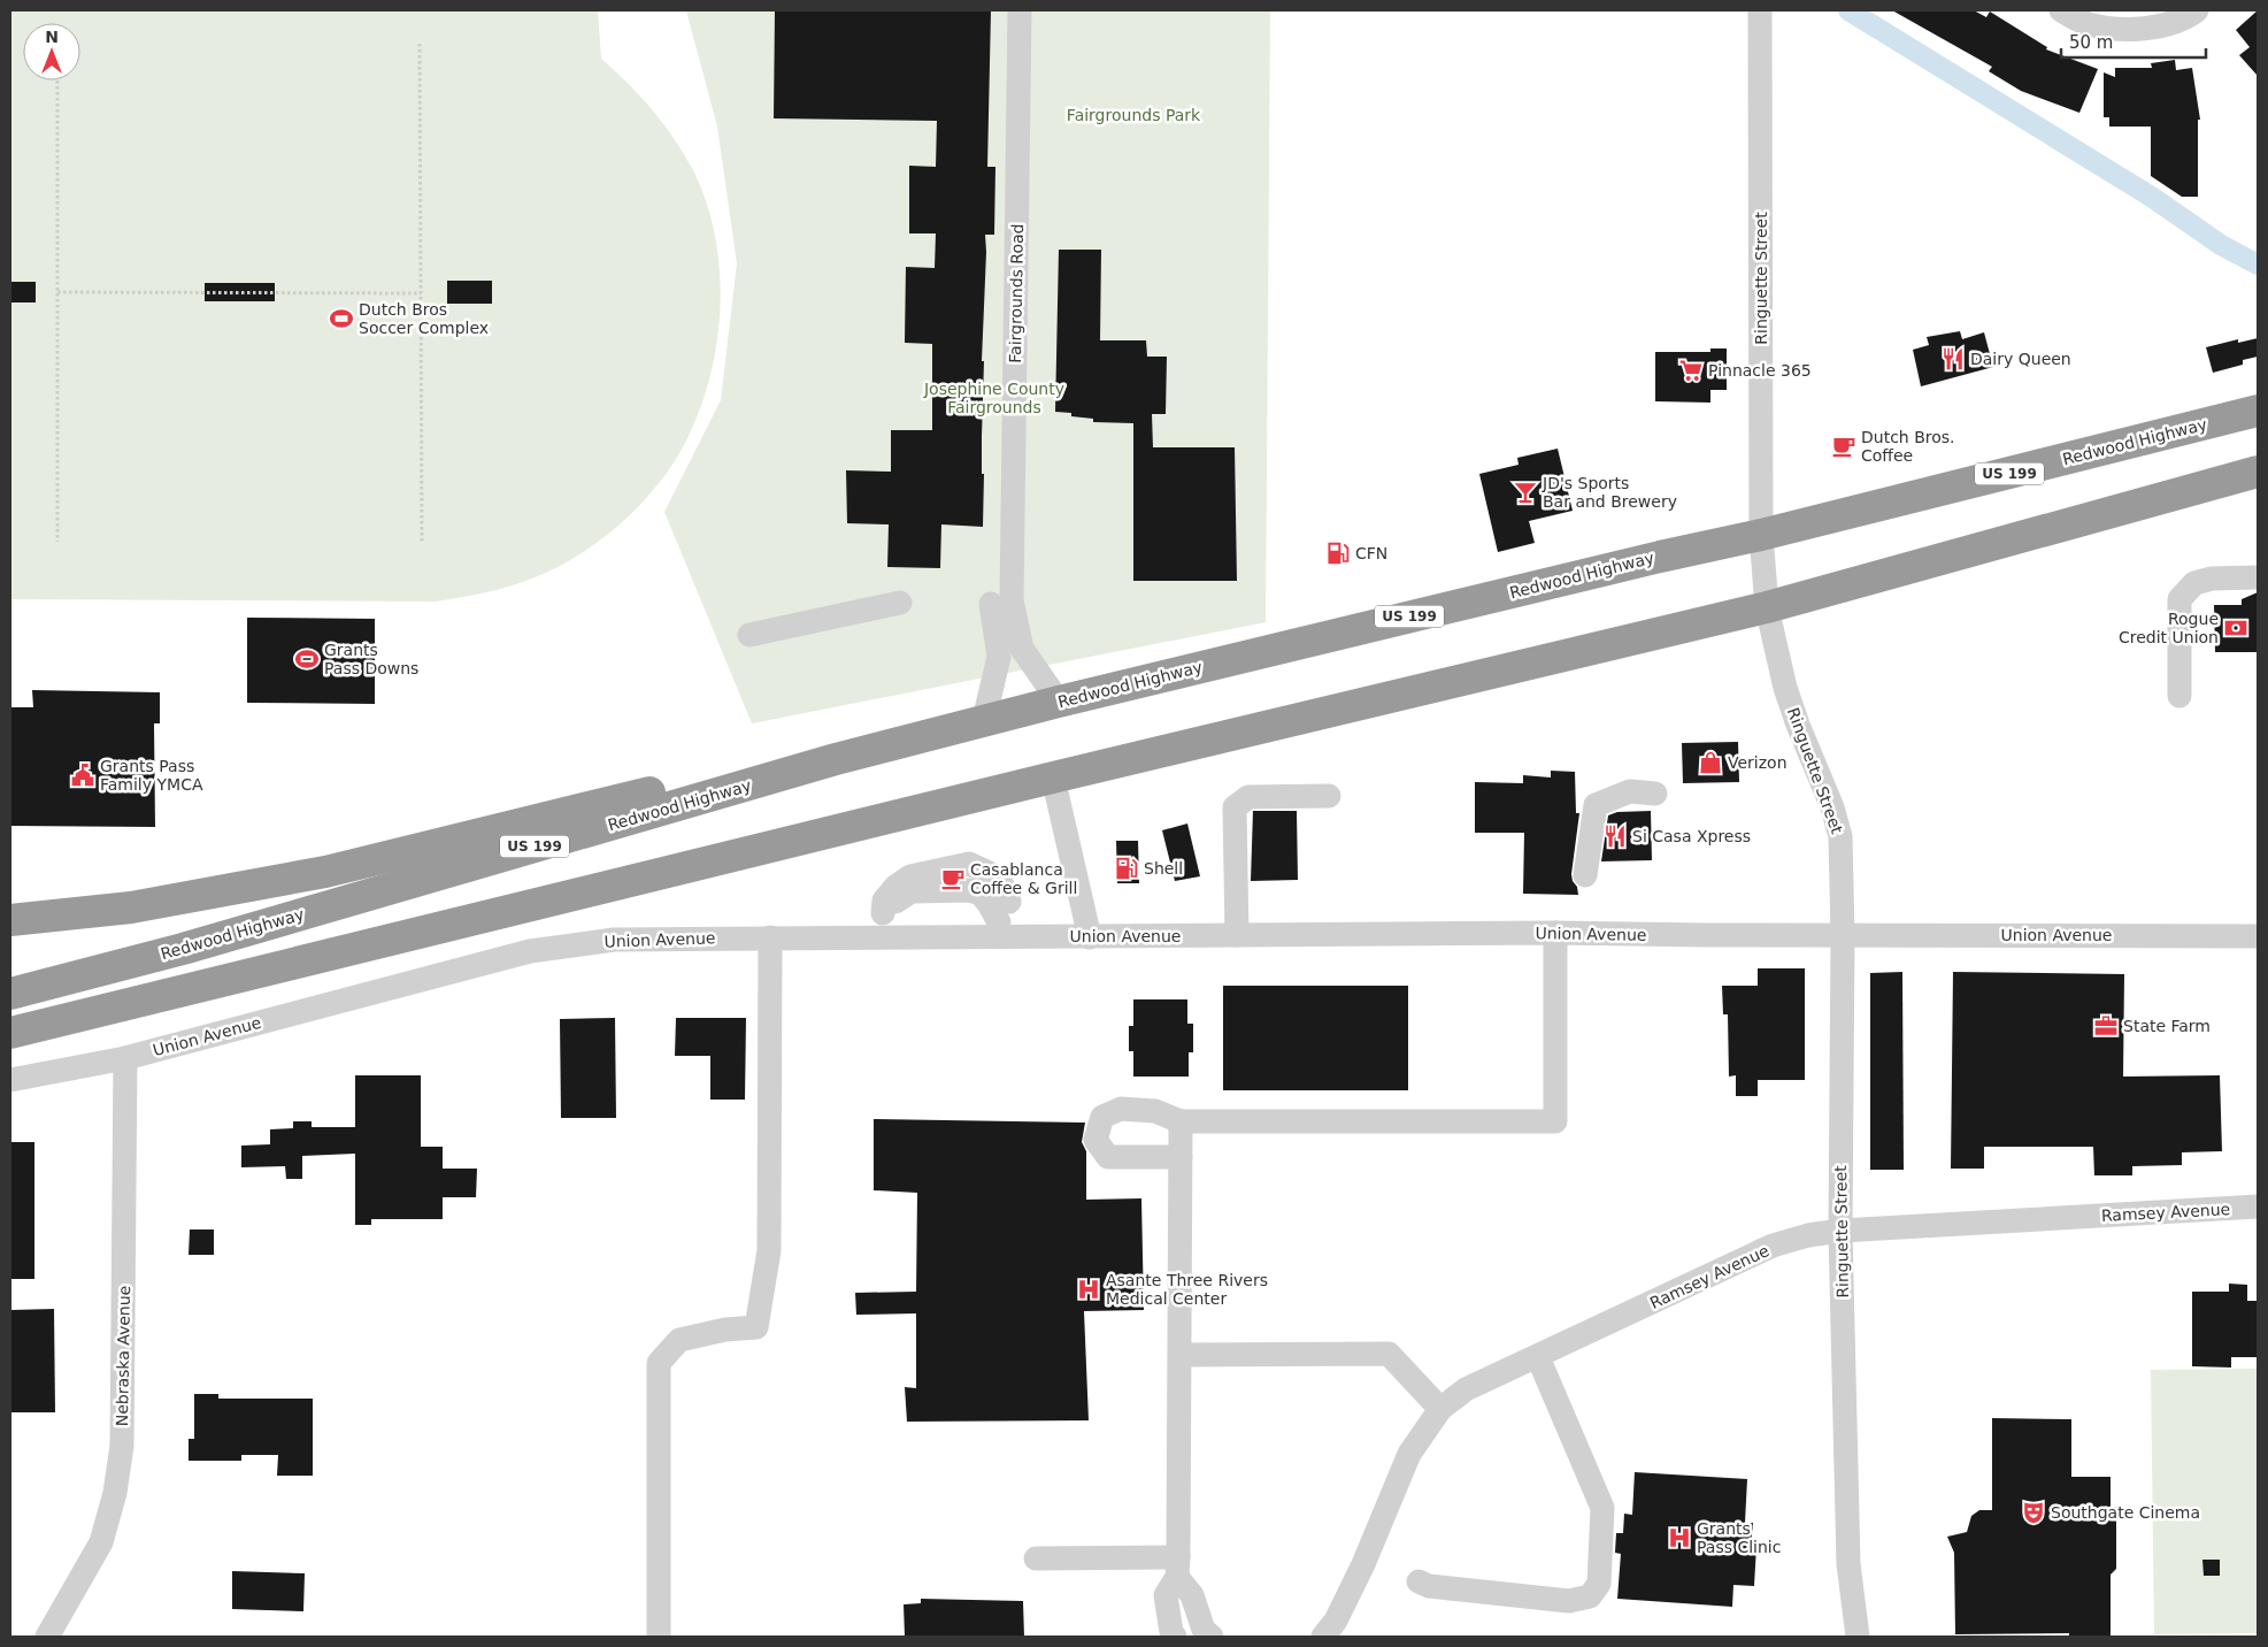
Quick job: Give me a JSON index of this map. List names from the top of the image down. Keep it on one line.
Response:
{"streets":{"highway":["Redwood Highway","US 199"],"street":["Ringuette Street","Fairgrounds Road","Union Avenue","Ramsey Avenue","Nebraska Avenue"]},"crossings":[["Ringuette Street","Redwood Highway"],["Ringuette Street","Union Avenue"],["Ringuette Street","Ramsey Avenue"],["Fairgrounds Road","Redwood Highway"],["Union Avenue","Nebraska Avenue"]],"parks":["Fairgrounds Park","Josephine County Fairgrounds"],"places":{"sports":["Dutch Bros Soccer Complex","Grants Pass Downs"],"restaurant":["Dairy Queen","Si Casa Xpress"],"supermarket":["Pinnacle 365"],"cafe":["Dutch Bros. Coffee","Casablanca Coffee & Grill"],"bar":["JD's Sports Bar and Brewery"],"fuel station":["CFN","Shell"],"bank":["Rogue Credit Union"],"shop":["Verizon"],"public building":["Grants Pass Family YMCA"],"office":["State Farm"],"hospital":["Asante Three Rivers Medical Center","Grants Pass Clinic"],"theatre":["Southgate Cinema"]},"scale_bar":"50 m","north":"top"}
